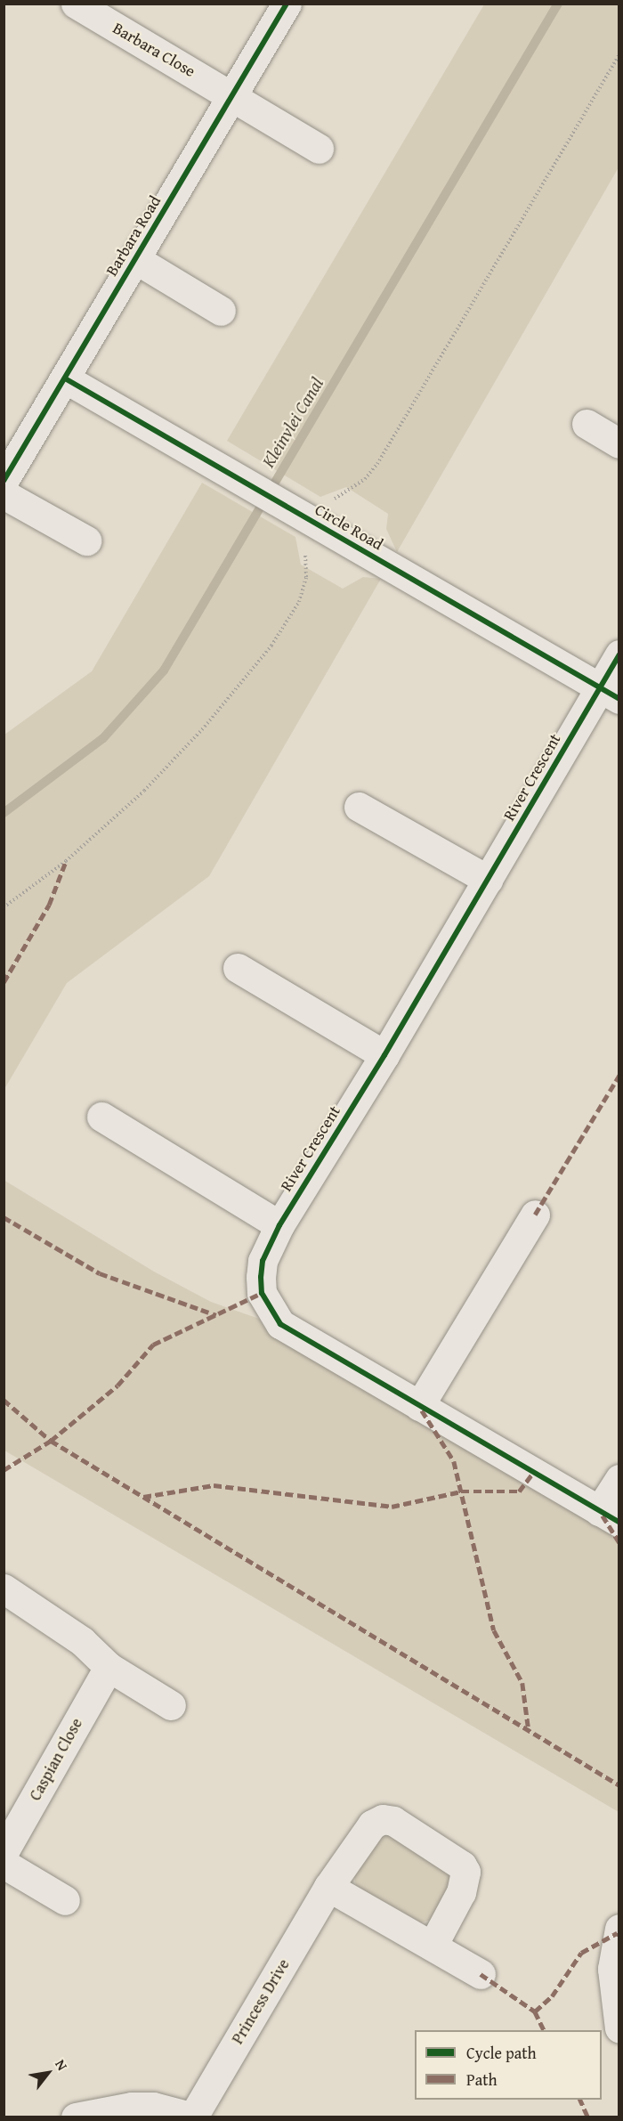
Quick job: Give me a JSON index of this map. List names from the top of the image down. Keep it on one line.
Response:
{"streets":{"street":["Barbara Close","Barbara Road","Circle Road","River Crescent","Caspian Close","Princess Drive"]},"crossings":[["Barbara Close","Barbara Road"],["Barbara Road","Circle Road"],["Circle Road","River Crescent"]],"water":["Kleinvlei Canal"],"legend":["Cycle path","Path"],"north":"top right"}
